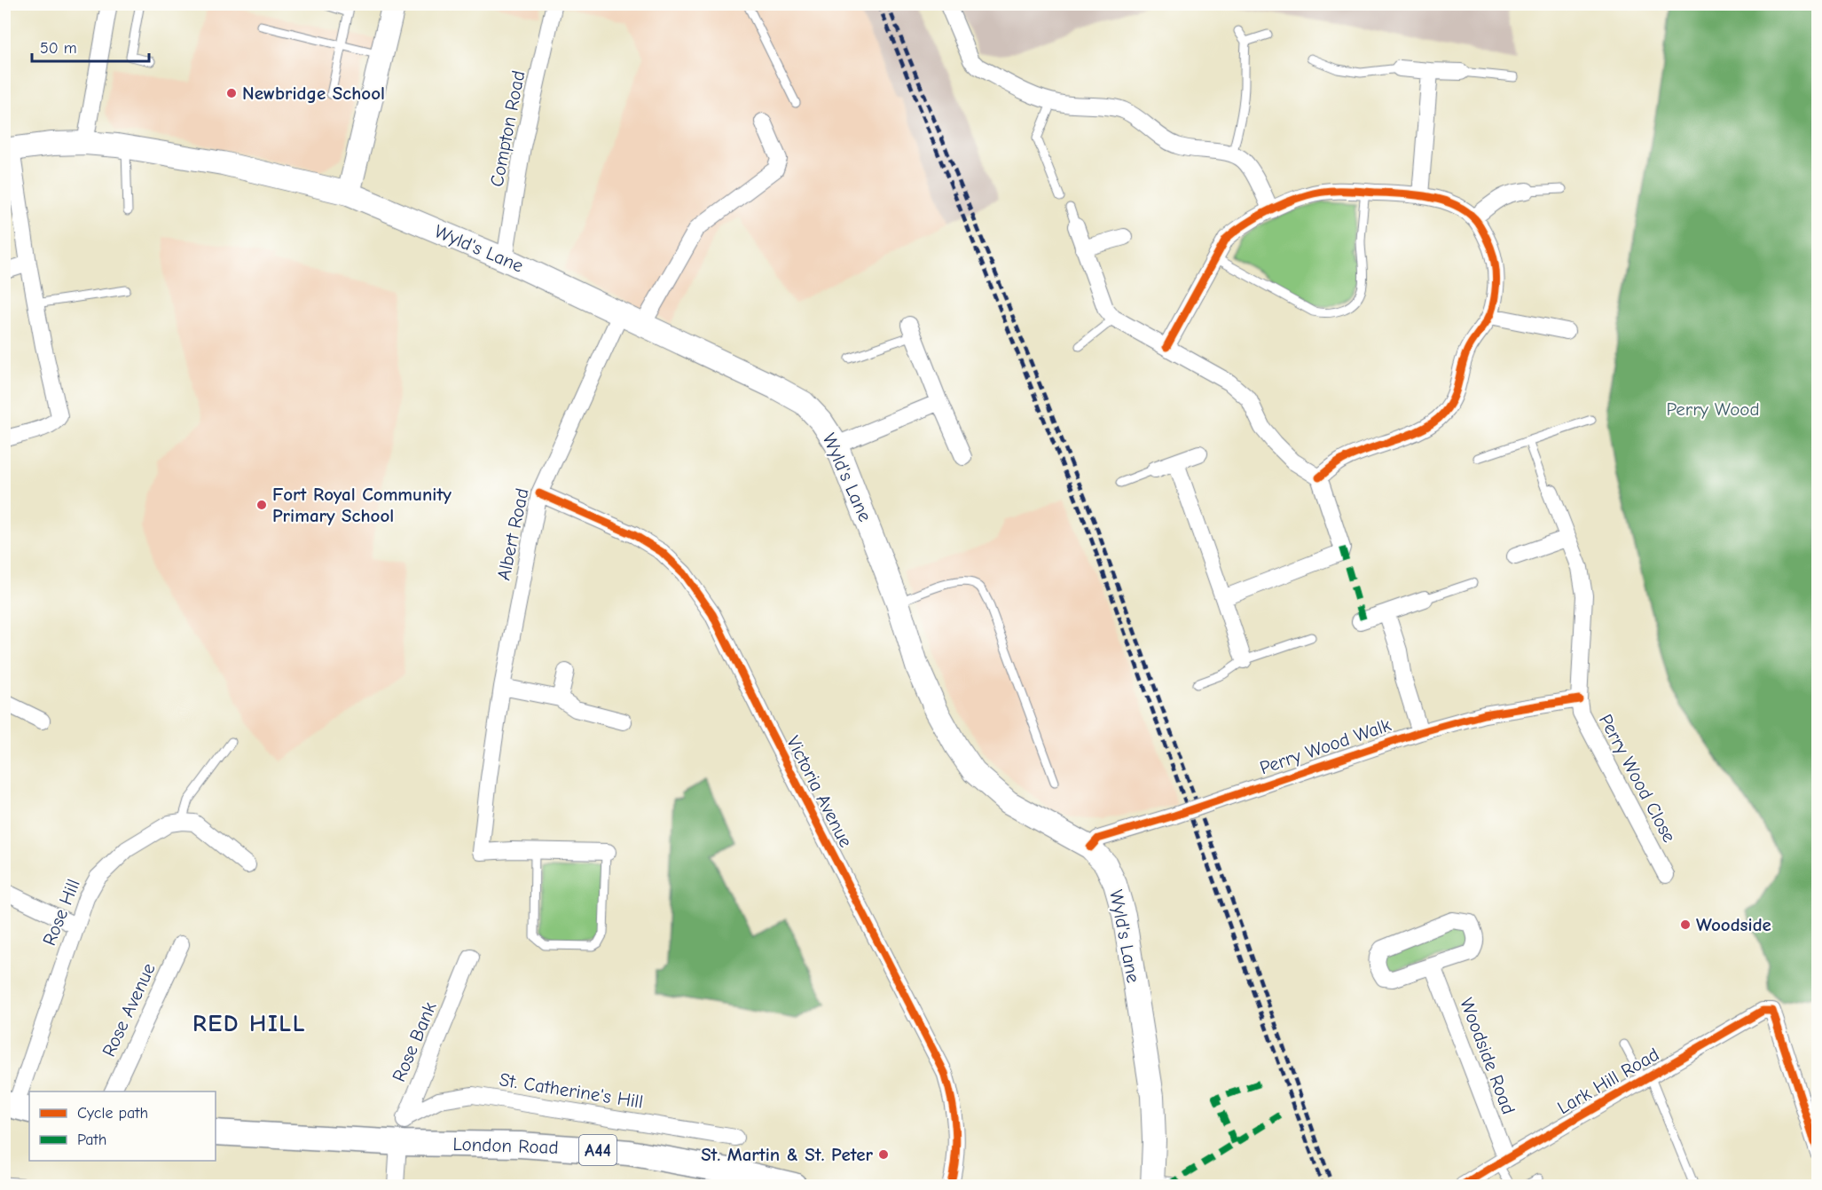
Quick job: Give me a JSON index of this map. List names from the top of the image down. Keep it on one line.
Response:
{"streets":{"main road":["Wyld's Lane","London Road","A44"],"street":["Compton Road","Albert Road","Perry Wood Walk","Perry Wood Close","Victoria Avenue","Rose Hill","Rose Avenue","Rose Bank","Woodside Road","Lark Hill Road","St. Catherine's Hill"]},"crossings":[["Compton Road","Wyld's Lane"],["Wyld's Lane","Albert Road"],["Wyld's Lane","Perry Wood Walk"],["Albert Road","Victoria Avenue"],["Perry Wood Walk","Perry Wood Close"],["Rose Bank","St. Catherine's Hill"],["Rose Bank","London Road"],["Woodside Road","Lark Hill Road"]],"districts":["RED HILL"],"parks":["Perry Wood"],"places":["Newbridge School","Fort Royal Community Primary School","Woodside","St. Martin & St. Peter"],"legend":["Cycle path","Path"],"scale_bar":"50 m"}
